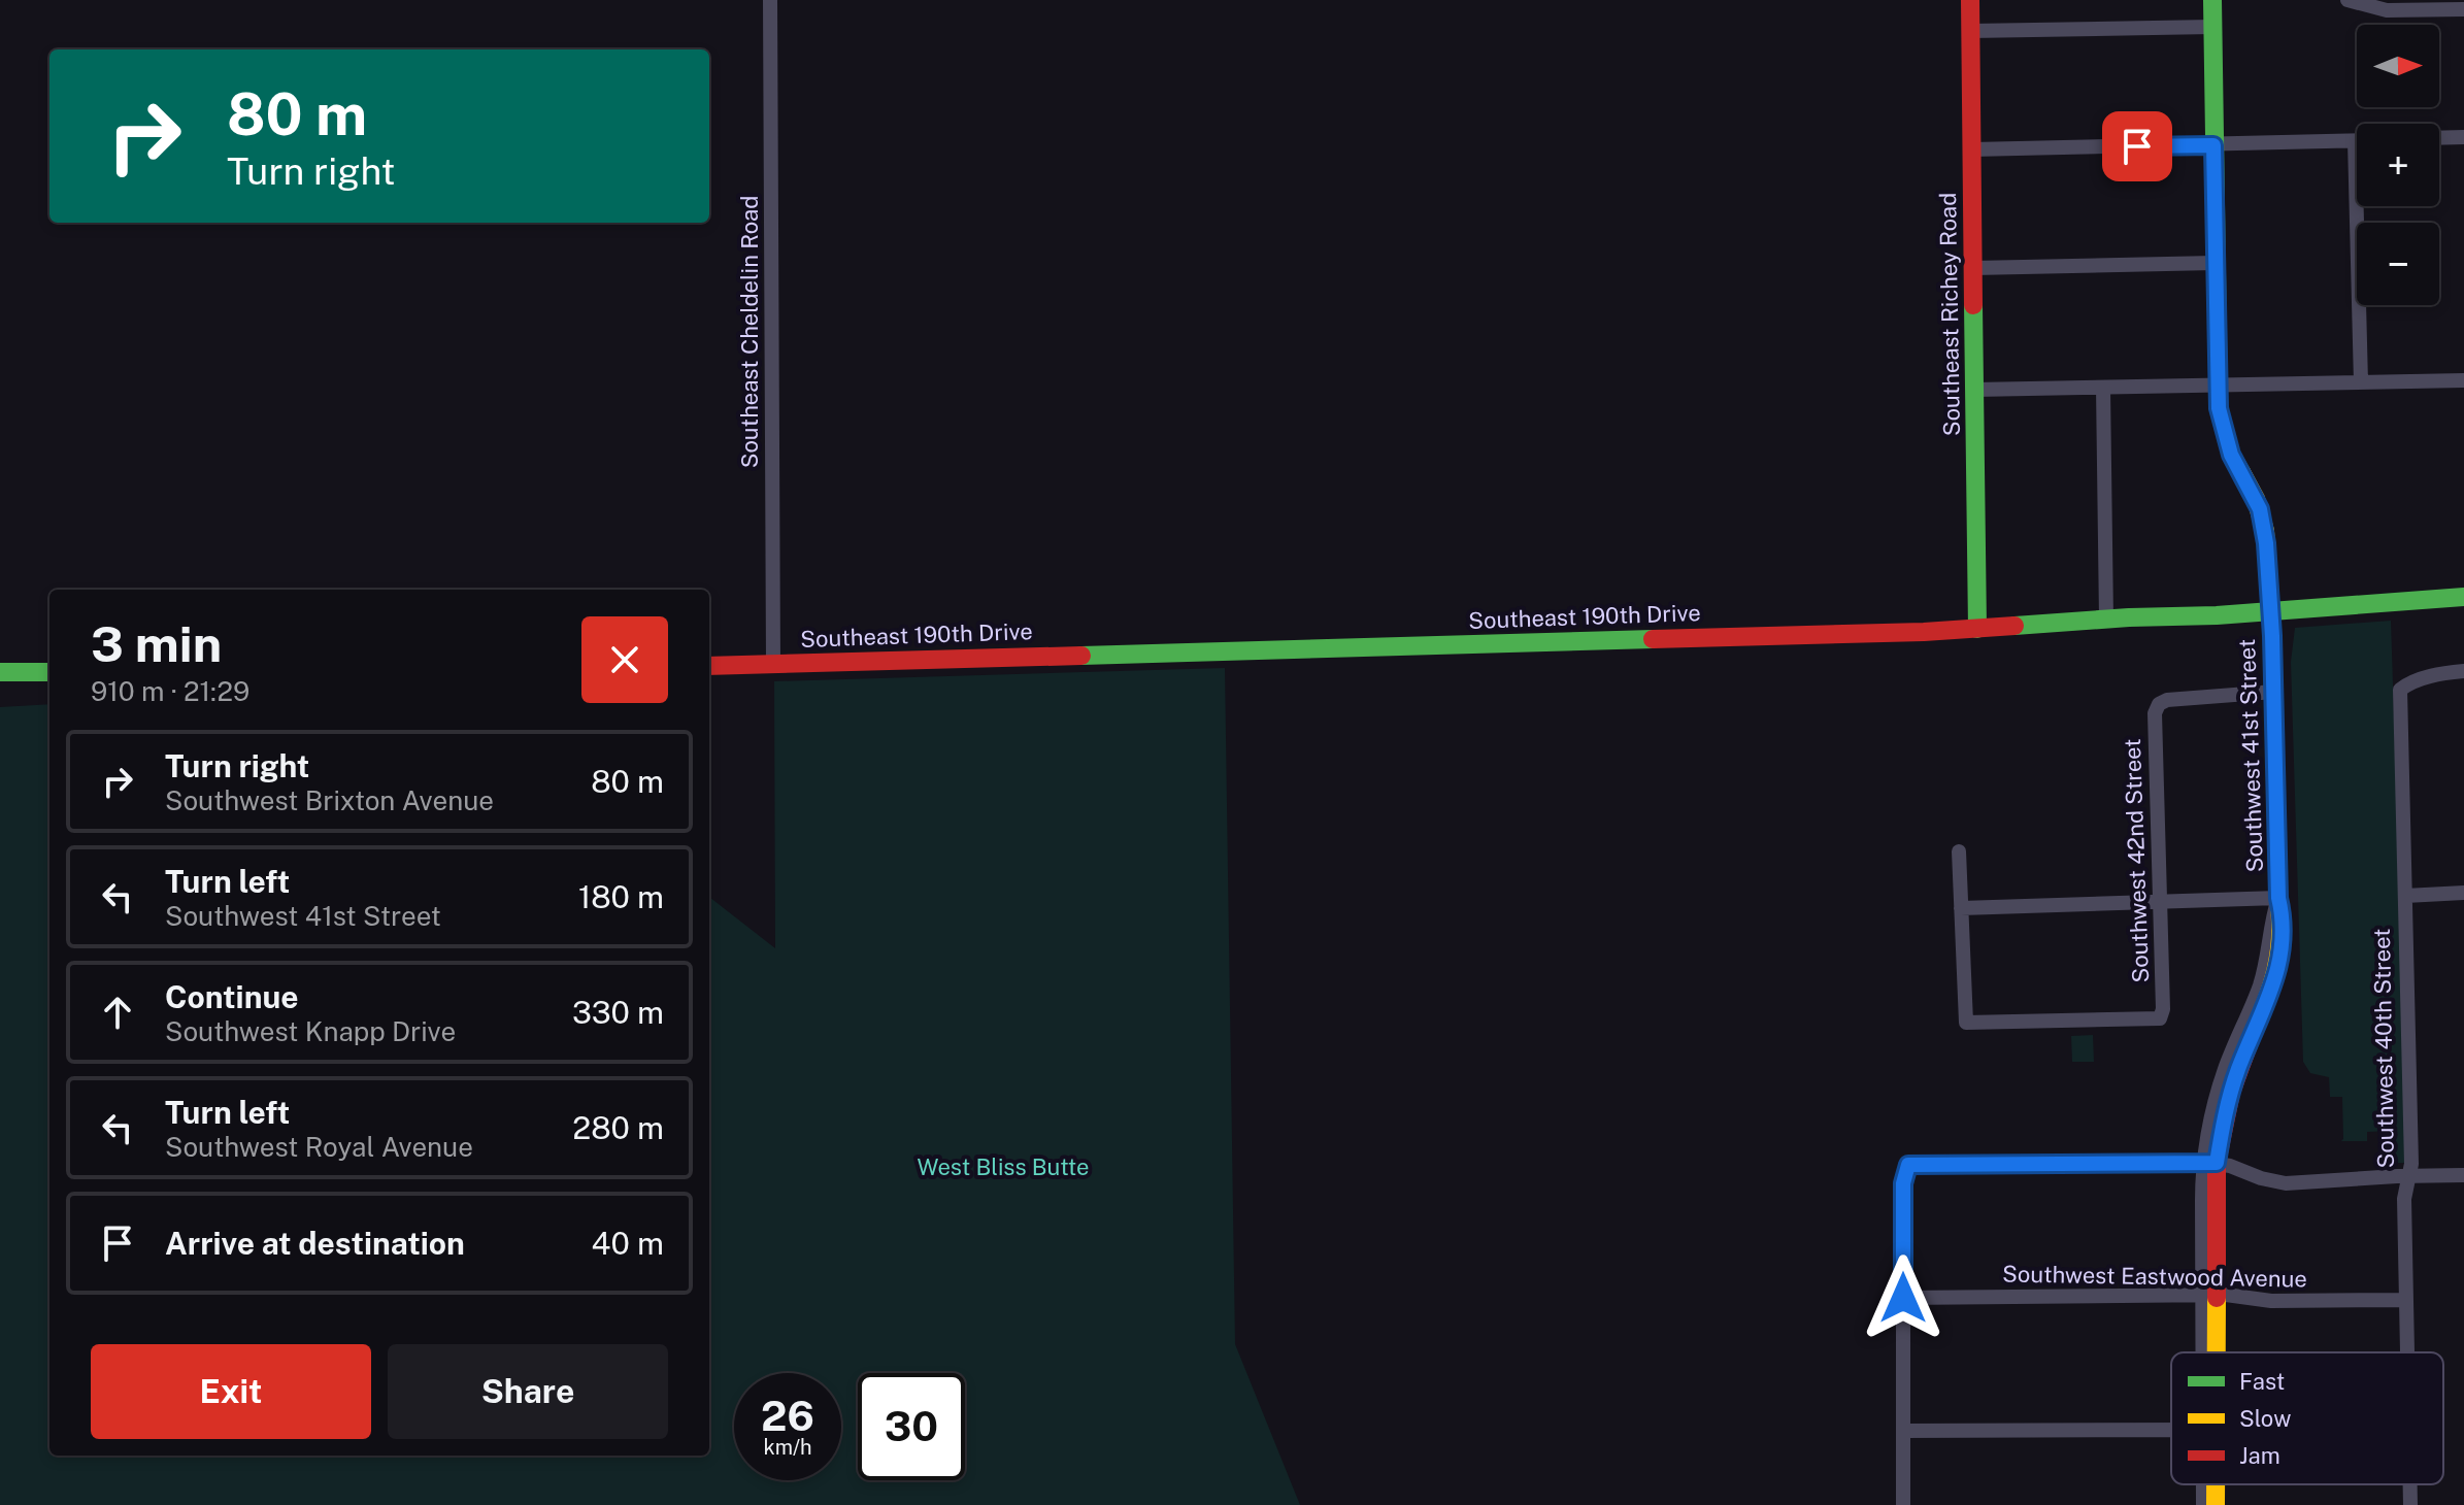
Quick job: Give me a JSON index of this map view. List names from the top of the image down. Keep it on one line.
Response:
{"streets":{"main road":["Southeast Richey Road","Southeast 190th Drive","Southwest 41st Street"],"street":["Southeast Cheldelin Road","Southwest 42nd Street","Southwest 40th Street","Southwest Eastwood Avenue"]},"crossings":[["Southeast Richey Road","Southeast 190th Drive"],["Southeast Cheldelin Road","Southeast 190th Drive"],["Southeast 190th Drive","Southwest 41st Street"],["Southwest 41st Street","Southwest 42nd Street"],["Southwest 41st Street","Southwest Eastwood Avenue"],["Southwest 40th Street","Southwest Eastwood Avenue"]],"parks":["West Bliss Butte"],"legend":["Fast","Slow","Jam"],"north":"right","page":{"map_buttons":["+","−"],"turn":["80 m","Turn right"],"heading":["3 min","910 m · 21:29"],"list":[{"name":"Turn right","note":"Southwest Brixton Avenue","value":"80 m"},{"name":"Turn left","note":"Southwest 41st Street","value":"180 m"},{"name":"Continue","note":"Southwest Knapp Drive","value":"330 m"},{"name":"Turn left","note":"Southwest Royal Avenue","value":"280 m"},{"name":"Arrive at destination","value":"40 m"}],"buttons":["Exit","Share"],"speed":"26 km/h","limit":"30"}}
